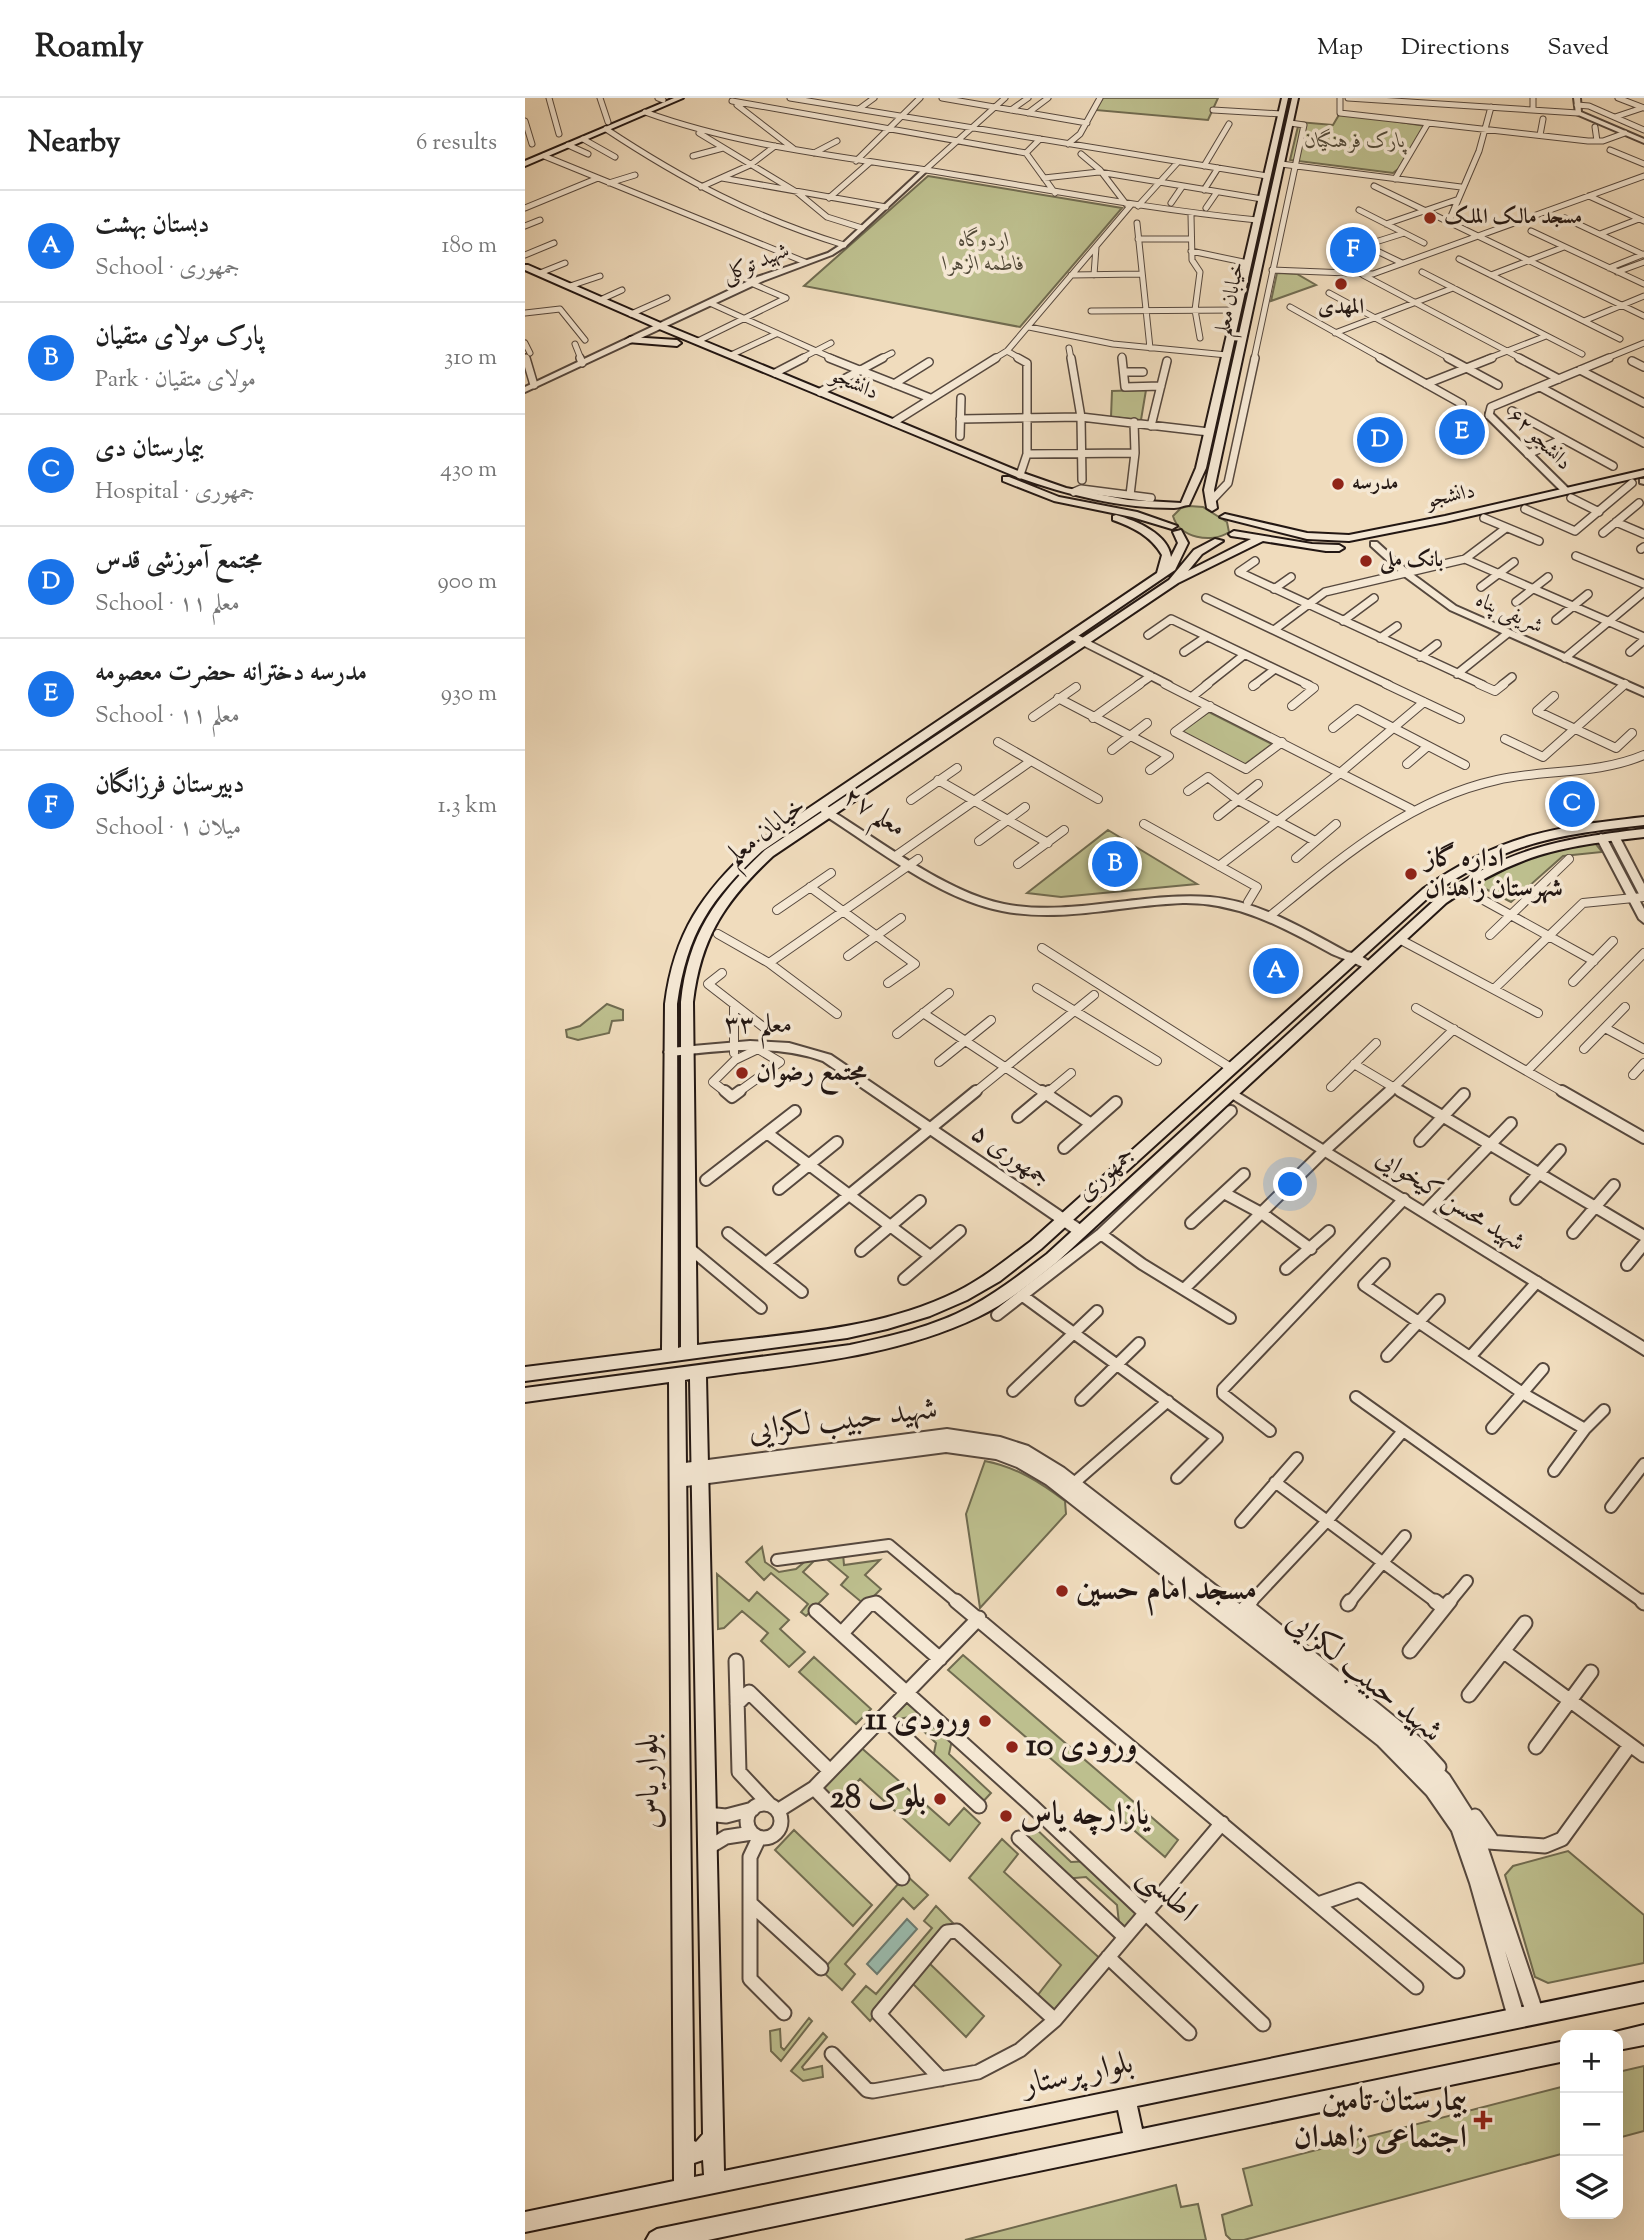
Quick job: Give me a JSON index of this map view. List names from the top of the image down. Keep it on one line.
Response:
{"streets":{"main road":["خیابان معلم","دانشجو","جمهوری","بلوار یاس","بلوار پرستار"],"street":["شهید توکلی","دانشجو ۶۲","شریفی پناه","معلم ۲۷","معلم ۳۳","جمهوری ۵","شهید محسن کیخوایی","شهید حبیب لکزایی","اطلسی"]},"crossings":[["شهید توکلی","دانشجو"],["خیابان معلم","دانشجو"],["خیابان معلم","معلم ۲۷"],["خیابان معلم","معلم ۳۳"],["خیابان معلم","جمهوری"],["دانشجو","دانشجو ۶۲"],["دانشجو","شریفی پناه"],["معلم ۳۳","جمهوری ۵"],["جمهوری ۵","جمهوری"],["جمهوری","شهید محسن کیخوایی"],["جمهوری","بلوار یاس"],["شهید حبیب لکزایی","بلوار یاس"],["شهید حبیب لکزایی","بلوار پرستار"],["بلوار یاس","بلوار پرستار"]],"parks":["پارک فرهنگیان","اردوگاه فاطمه الزهرا"],"places":{"other":["مسجد مالک الملک","المهدی","مدرسه","بانک ملی","اداره گاز شهرستان زاهدان","مجتمع رضوان","مسجد امام حسین","ورودی 11","ورودی 10","بلوک 28","یازارچه یاس"],"health":["بیمارستان تامین اجتماعی زاهدان"]},"page":{"header":"Roamly","nav":["Map","Directions","Saved"],"heading":["Nearby","6 results"],"list":[{"mark":"A","name":"دبستان بهشت","note":"School · جمهوری","value":"180 m"},{"mark":"B","name":"پارک مولای متقیان","note":"Park · مولای متقیان","value":"310 m"},{"mark":"C","name":"بیمارستان دی","note":"Hospital · جمهوری","value":"430 m"},{"mark":"D","name":"مجتمع آموزشی قدس","note":"School · معلم ۱۱","value":"900 m"},{"mark":"E","name":"مدرسه دخترانه حضرت معصومه","note":"School · معلم ۱۱","value":"930 m"},{"mark":"F","name":"دبیرستان فرزانگان","note":"School · میلان ۱","value":"1.3 km"}],"pins":["F","E","D","C","B","A"],"map_buttons":["+","−"]}}
